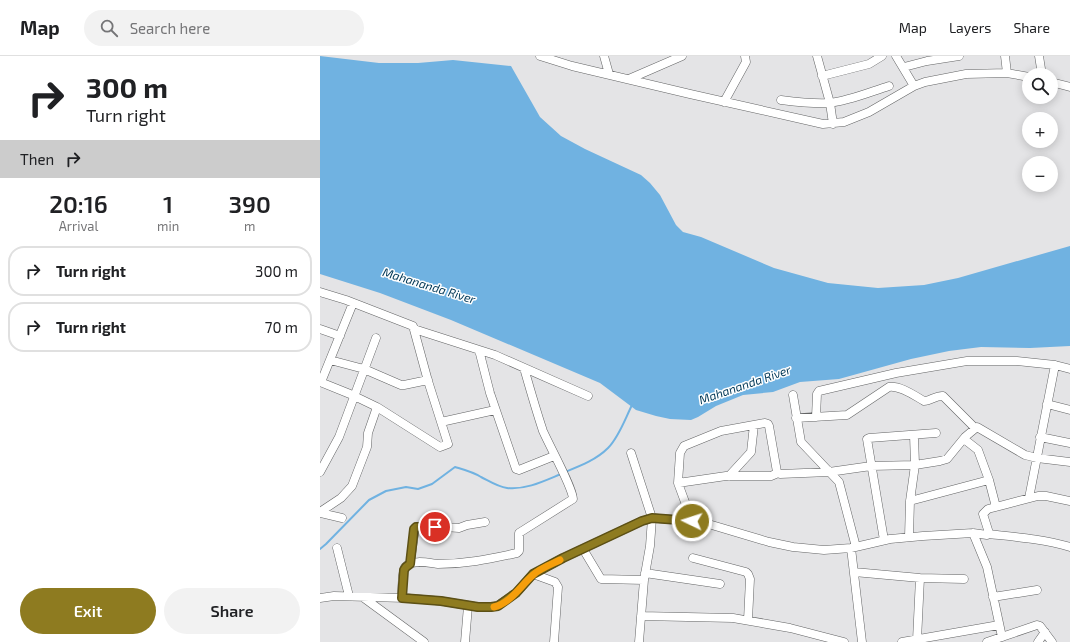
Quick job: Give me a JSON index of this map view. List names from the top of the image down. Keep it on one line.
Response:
{"water":["Mahananda River"],"page":{"header":"Map","search":"Search here","nav":["Map","Layers","Share"],"turn":["300 m","Turn right"],"map_buttons":["+","−"],"then":"Then","eta":["20:16","Arrival","1","min","390","m"],"list":[{"name":"Turn right","value":"300 m"},{"name":"Turn right","value":"70 m"}],"buttons":["Exit","Share"]}}
